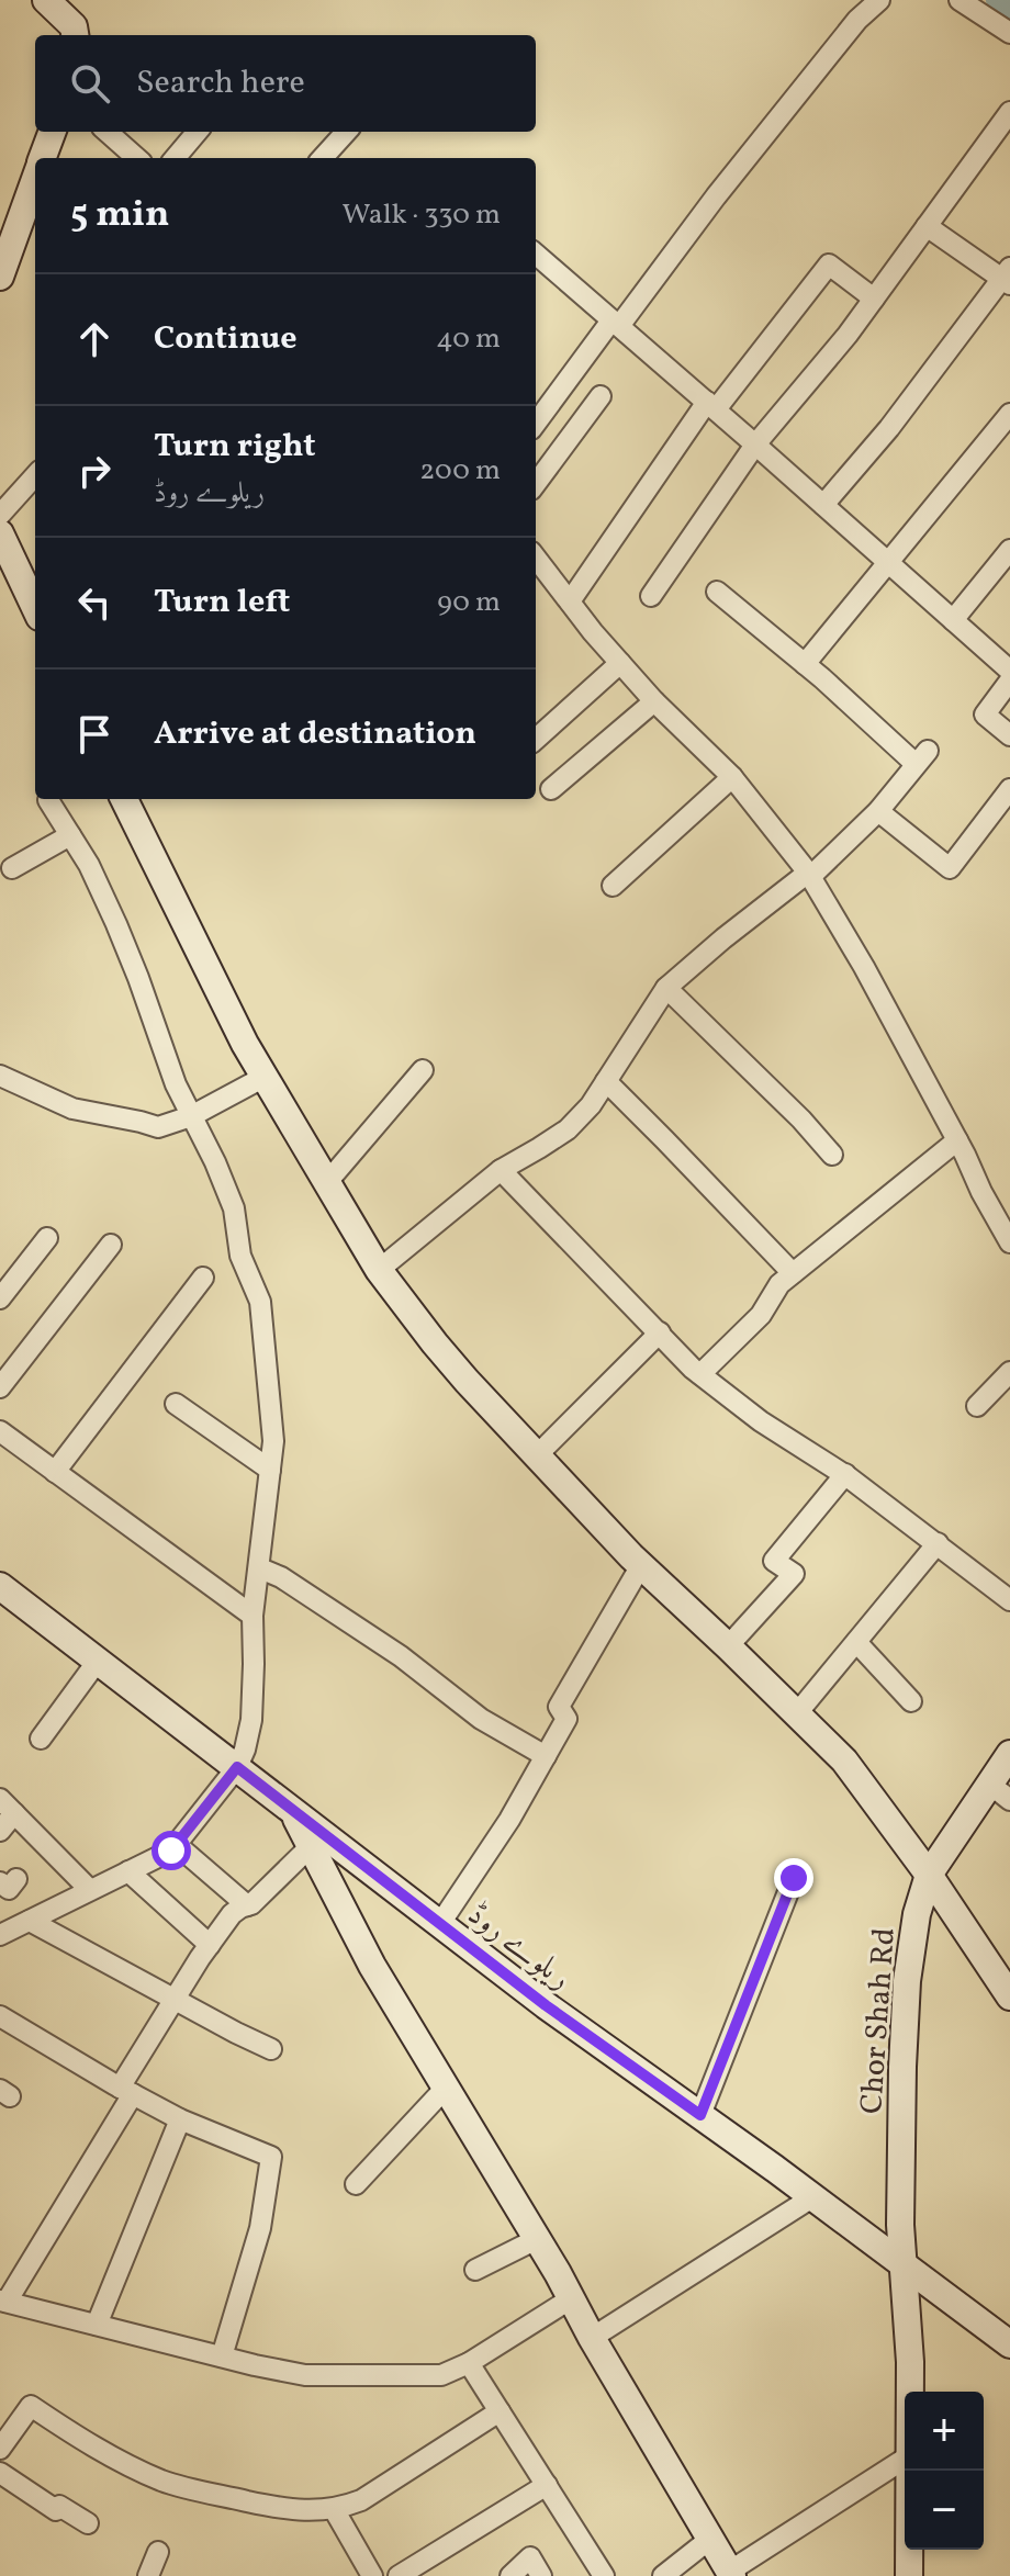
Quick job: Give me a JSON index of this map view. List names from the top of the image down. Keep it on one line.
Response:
{"streets":{"street":["ریلوے روڈ","Chor Shah Rd"]},"crossings":[["ریلوے روڈ","Chor Shah Rd"]],"page":{"search":"Search here","heading":["5 min","Walk · 330 m"],"list":[["Continue","40 m"],["Turn right","ریلوے روڈ","200 m"],["Turn left","90 m"],"Arrive at destination"],"map_buttons":["+","−"]}}
